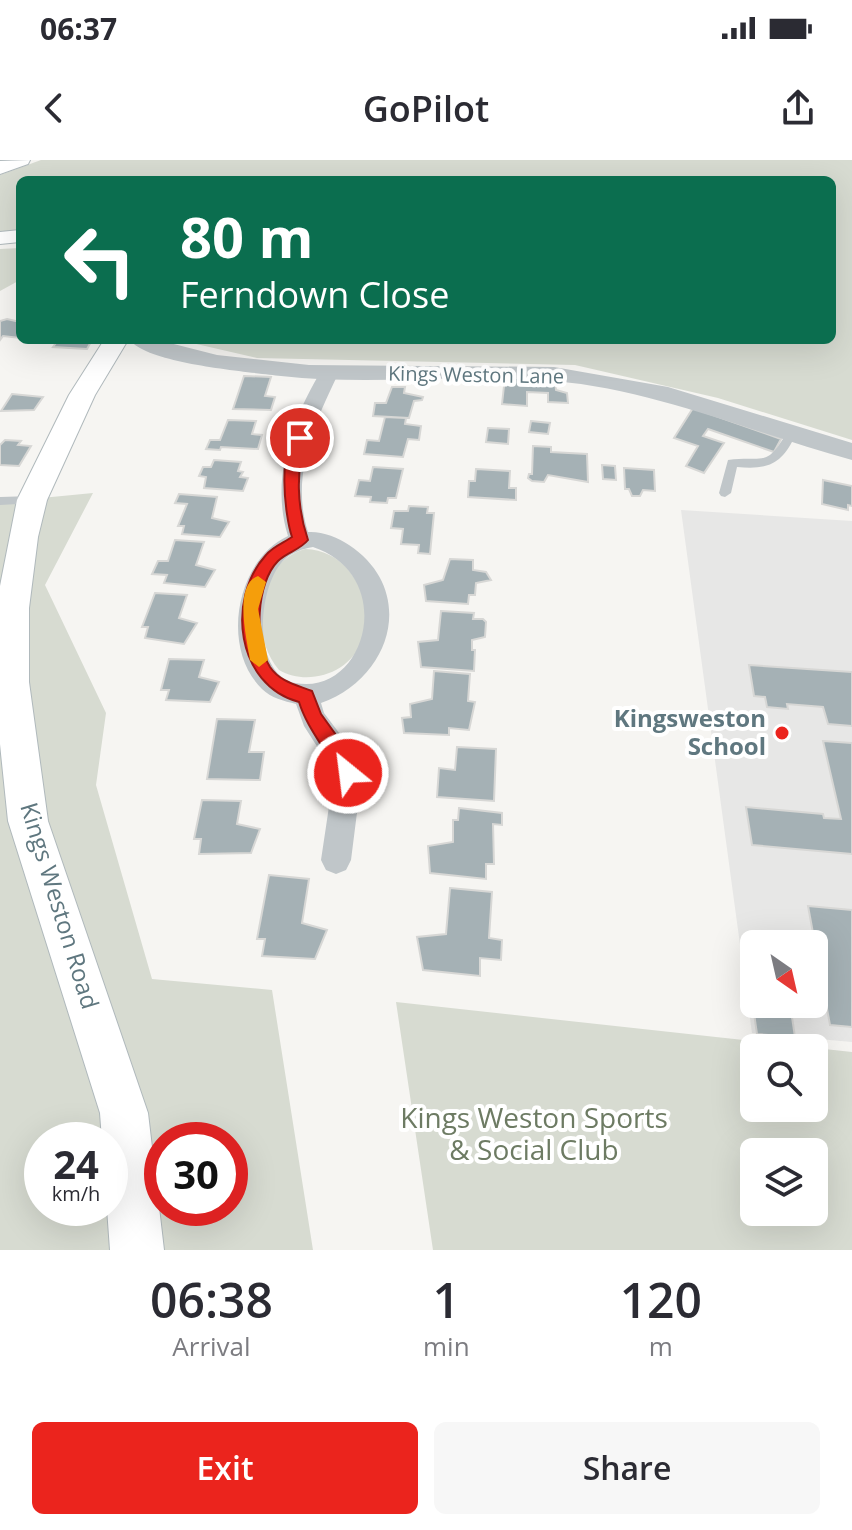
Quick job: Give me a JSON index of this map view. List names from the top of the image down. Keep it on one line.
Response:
{"streets":{"main road":["Kings Weston Road"],"street":["Kings Weston Lane"]},"parks":["Kings Weston Sports & Social Club"],"places":["Kingsweston School"],"north":"bottom right","page":{"status":"06:37","header":"GoPilot","turn":["80 m","Ferndown Close"],"speed":"24 km/h","limit":"30","eta":["06:38","Arrival","1","min","120","m"],"buttons":["Exit","Share"]}}
